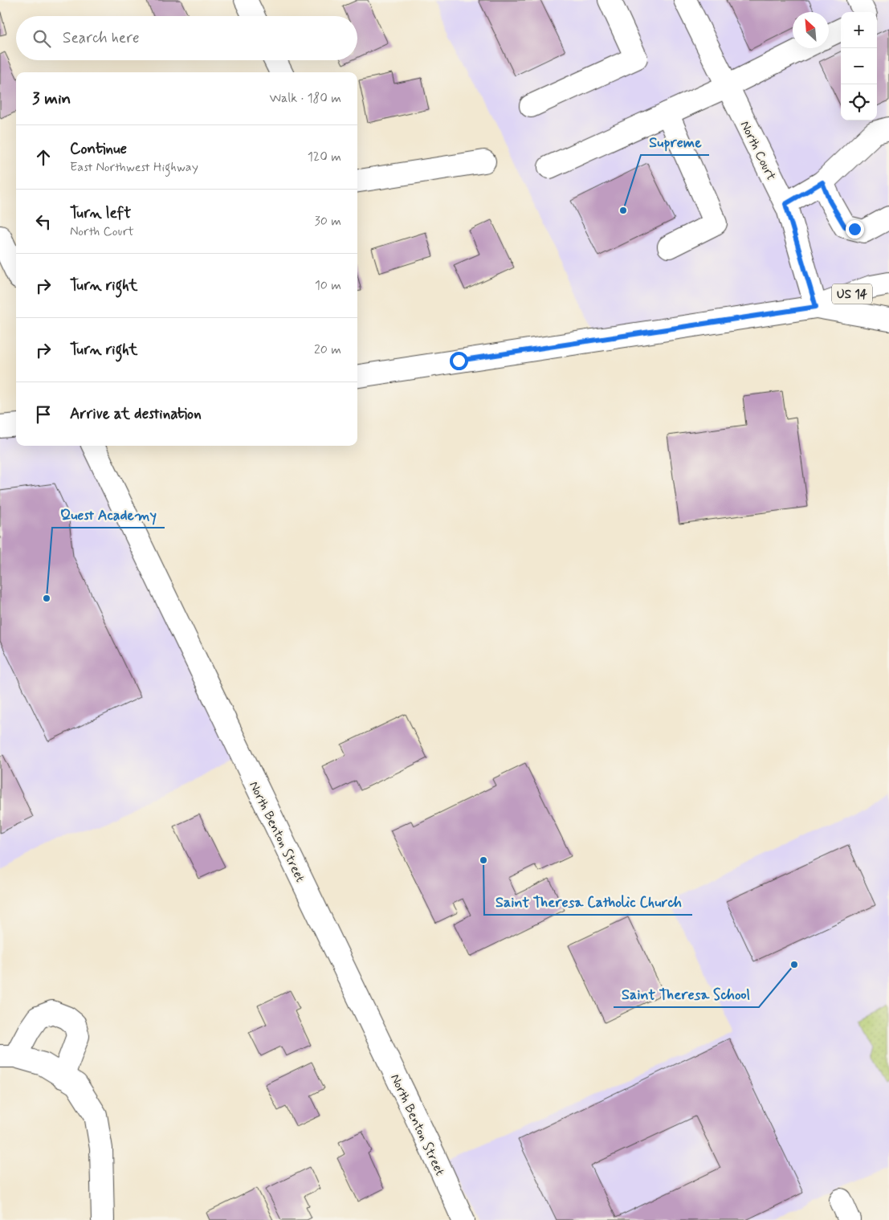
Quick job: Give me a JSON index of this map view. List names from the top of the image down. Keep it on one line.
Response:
{"streets":{"street":["North Court","US 14","North Benton Street"]},"crossings":[["North Court","US 14"]],"places":["Supreme","Quest Academy","Saint Theresa Catholic Church","Saint Theresa School"],"north":"top left","page":{"map_buttons":["+","−"],"search":"Search here","heading":["3 min","Walk · 180 m"],"list":[["Continue","East Northwest Highway","120 m"],["Turn left","North Court","30 m"],["Turn right","10 m"],["Turn right","20 m"],"Arrive at destination"]}}
